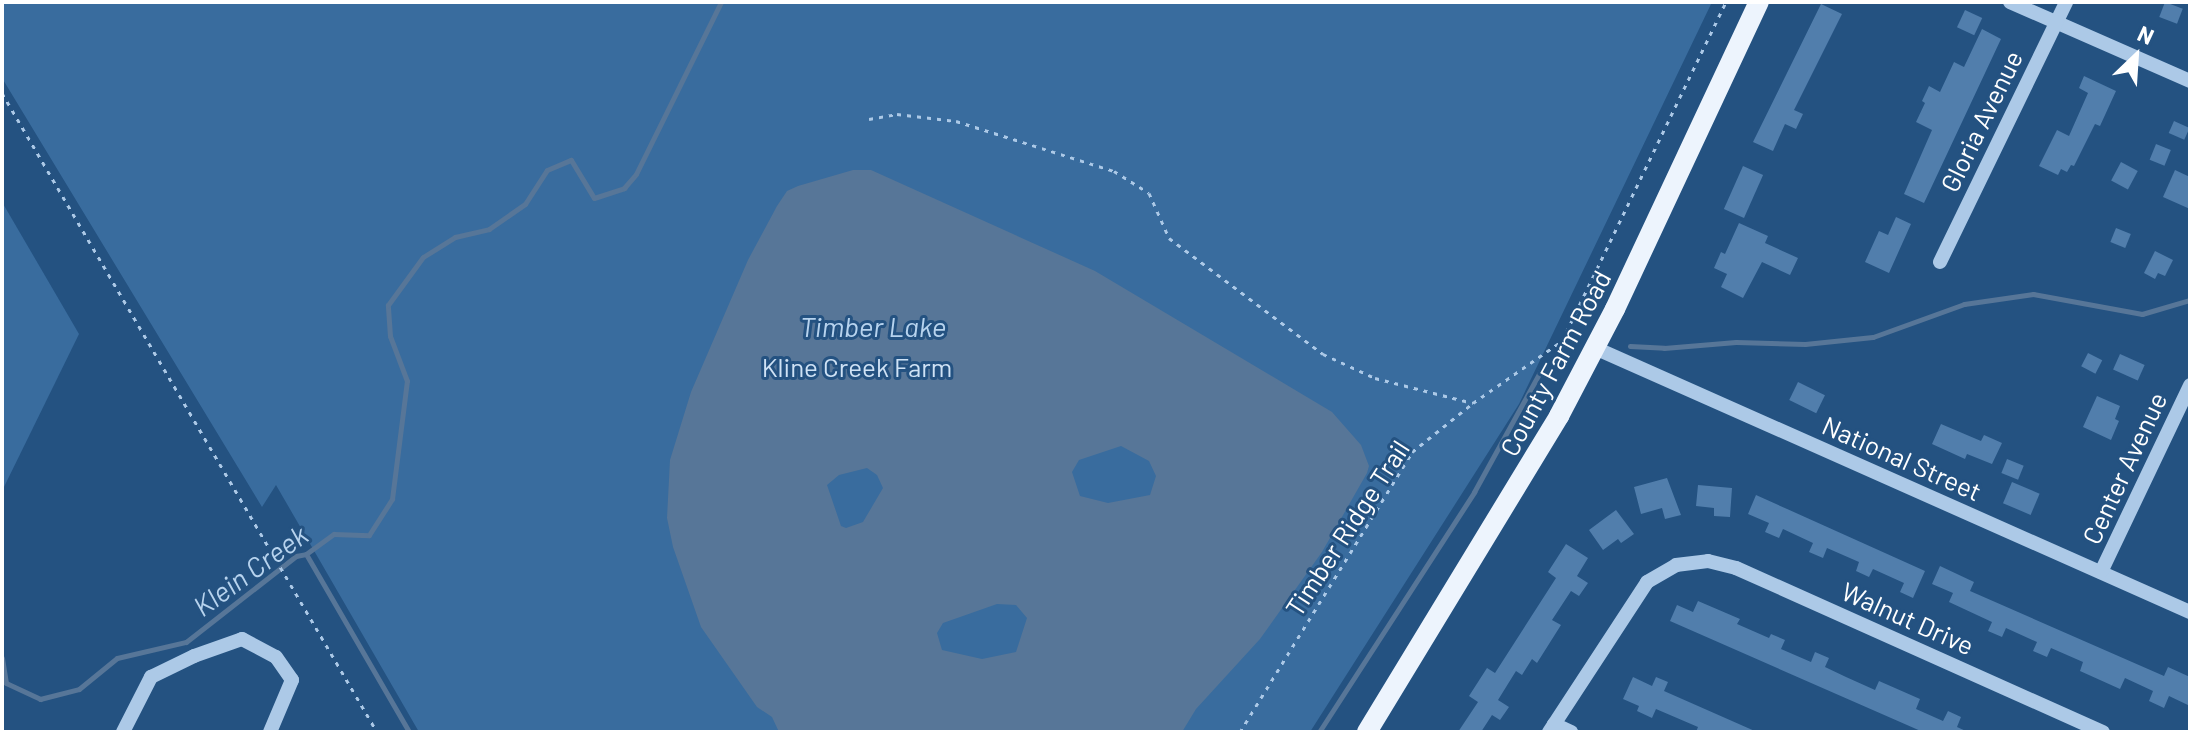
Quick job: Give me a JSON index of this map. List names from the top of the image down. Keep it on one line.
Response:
{"streets":{"main road":["County Farm Road"],"street":["Gloria Avenue","National Street","Center Avenue","Walnut Drive"],"path":["Timber Ridge Trail"]},"crossings":[["County Farm Road","National Street"],["National Street","Center Avenue"]],"water":["Timber Lake","Klein Creek"],"parks":["Kline Creek Farm"],"north":"top right"}
